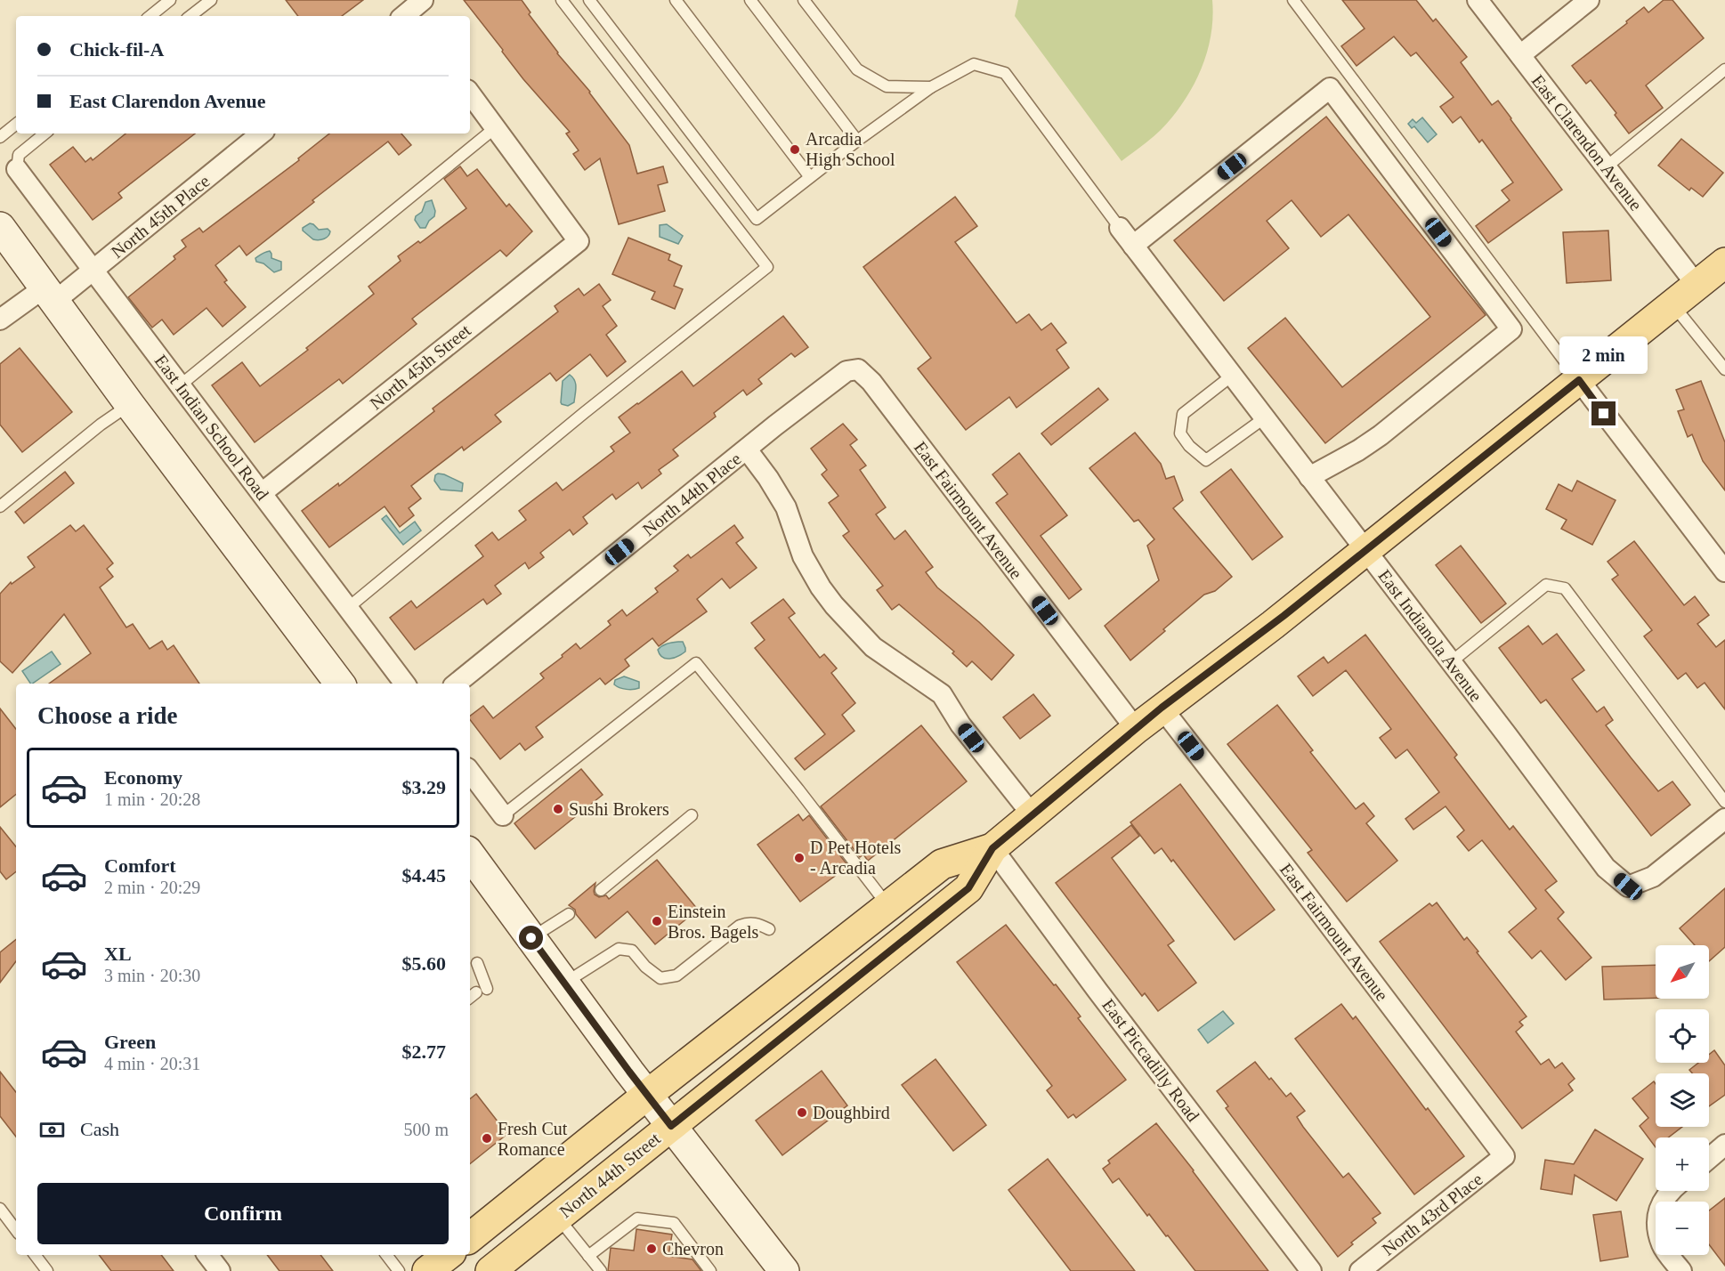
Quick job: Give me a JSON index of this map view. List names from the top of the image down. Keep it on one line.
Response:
{"streets":{"main road":["North 44th Street"],"street":["East Clarendon Avenue","North 45th Place","North 45th Street","East Indian School Road","North 44th Place","East Fairmount Avenue","East Indianola Avenue","East Piccadilly Road","North 43rd Place"]},"crossings":[["East Clarendon Avenue","North 44th Street"],["North 45th Place","East Indian School Road"],["North 45th Street","East Indian School Road"],["North 44th Place","East Fairmount Avenue"],["East Fairmount Avenue","North 44th Street"],["East Fairmount Avenue","North 43rd Place"],["East Indianola Avenue","North 44th Street"],["East Piccadilly Road","North 44th Street"]],"places":["Arcadia High School","Sushi Brokers","D Pet Hotels - Arcadia","Einstein Bros. Bagels","Doughbird","Fresh Cut Romance","Chevron"],"north":"bottom left","page":{"banner":["Chick-fil-A","East Clarendon Avenue"],"bubble":"2 min","heading":"Choose a ride","list":[{"name":"Economy","note":"1 min · 20:28","value":"$3.29"},{"name":"Comfort","note":"2 min · 20:29","value":"$4.45"},{"name":"XL","note":"3 min · 20:30","value":"$5.60"},{"name":"Green","note":"4 min · 20:31","value":"$2.77"}],"map_buttons":["+","−"],"pay":["Cash","500 m"],"buttons":"Confirm"}}
